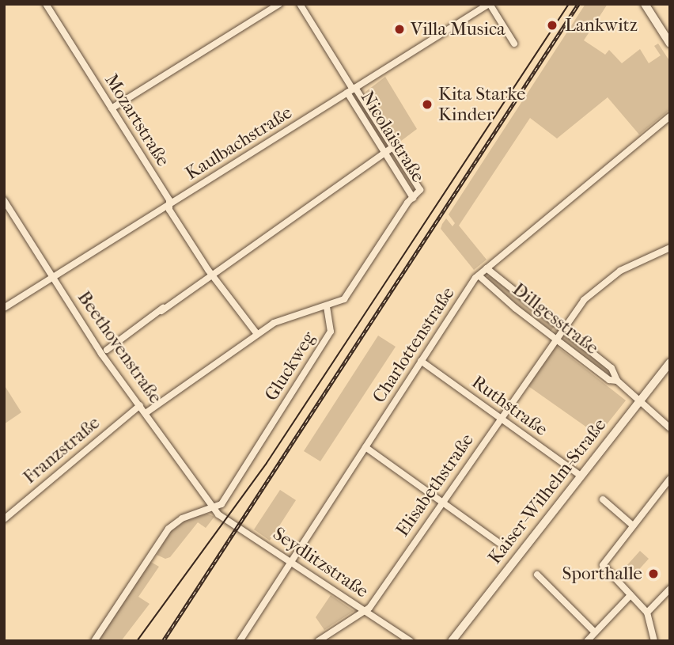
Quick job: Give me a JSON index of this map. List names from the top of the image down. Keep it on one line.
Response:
{"streets":{"main road":["Kaiser-Wilhelm-Straße"],"street":["Mozartstraße","Nicolaistraße","Kaulbachstraße","Dillgesstraße","Charlottenstraße","Beethovenstraße","Gluckweg","Ruthstraße","Franzstraße","Elisabethstraße","Seydlitzstraße"]},"crossings":[["Mozartstraße","Kaulbachstraße"],["Nicolaistraße","Kaulbachstraße"],["Kaulbachstraße","Beethovenstraße"],["Dillgesstraße","Charlottenstraße"],["Dillgesstraße","Elisabethstraße"],["Dillgesstraße","Kaiser-Wilhelm-Straße"],["Charlottenstraße","Ruthstraße"],["Charlottenstraße","Seydlitzstraße"],["Beethovenstraße","Gluckweg"],["Beethovenstraße","Franzstraße"],["Beethovenstraße","Seydlitzstraße"],["Gluckweg","Seydlitzstraße"],["Ruthstraße","Elisabethstraße"],["Ruthstraße","Kaiser-Wilhelm-Straße"],["Elisabethstraße","Seydlitzstraße"]],"places":["Lankwitz","Villa Musica","Kita Starke Kinder","Sporthalle"]}
